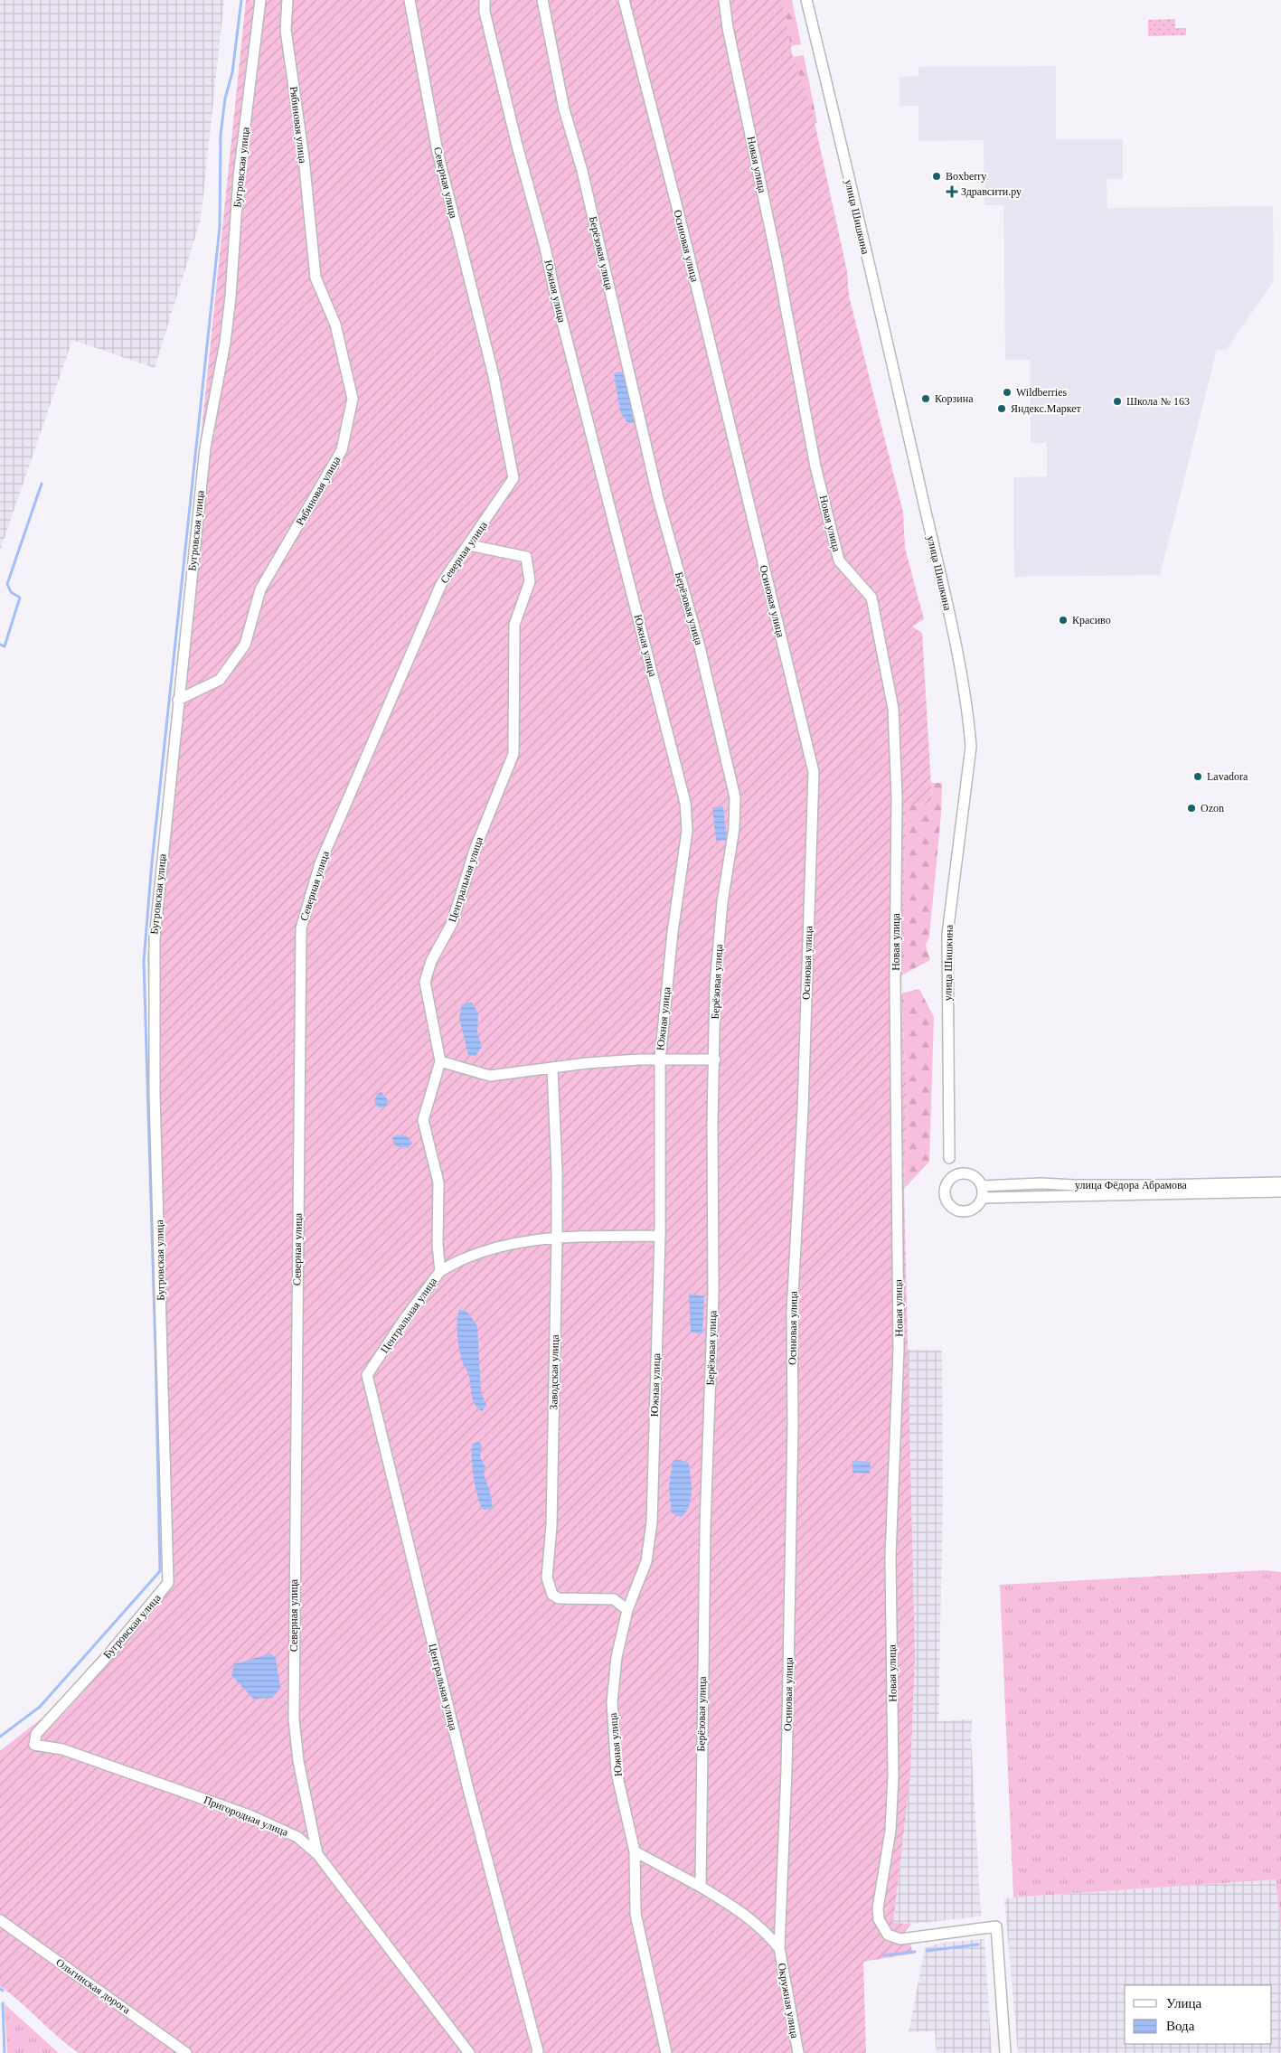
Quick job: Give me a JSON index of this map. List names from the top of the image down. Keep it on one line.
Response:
{"streets":{"street":["Рябиновая улица","Новая улица","Бугровская улица","Северная улица","улица Шишкина","Осиновая улица","Берёзовая улица","Южная улица","Центральная улица","улица Фёдора Абрамова","Заводская улица","Пригородная улица","Ольгинская дорога","Окружная улица"]},"crossings":[["Рябиновая улица","Бугровская улица"],["Бугровская улица","Пригородная улица"],["Северная улица","Центральная улица"],["Северная улица","Пригородная улица"],["Осиновая улица","Окружная улица"],["Южная улица","Заводская улица"]],"places":{"other":["Boxberry","Wildberries","Корзина","Школа № 163","Яндекс.Маркет","Красиво","Lavadora","Ozon"],"health":["Здравсити.ру"]},"legend":["Улица","Вода"]}
